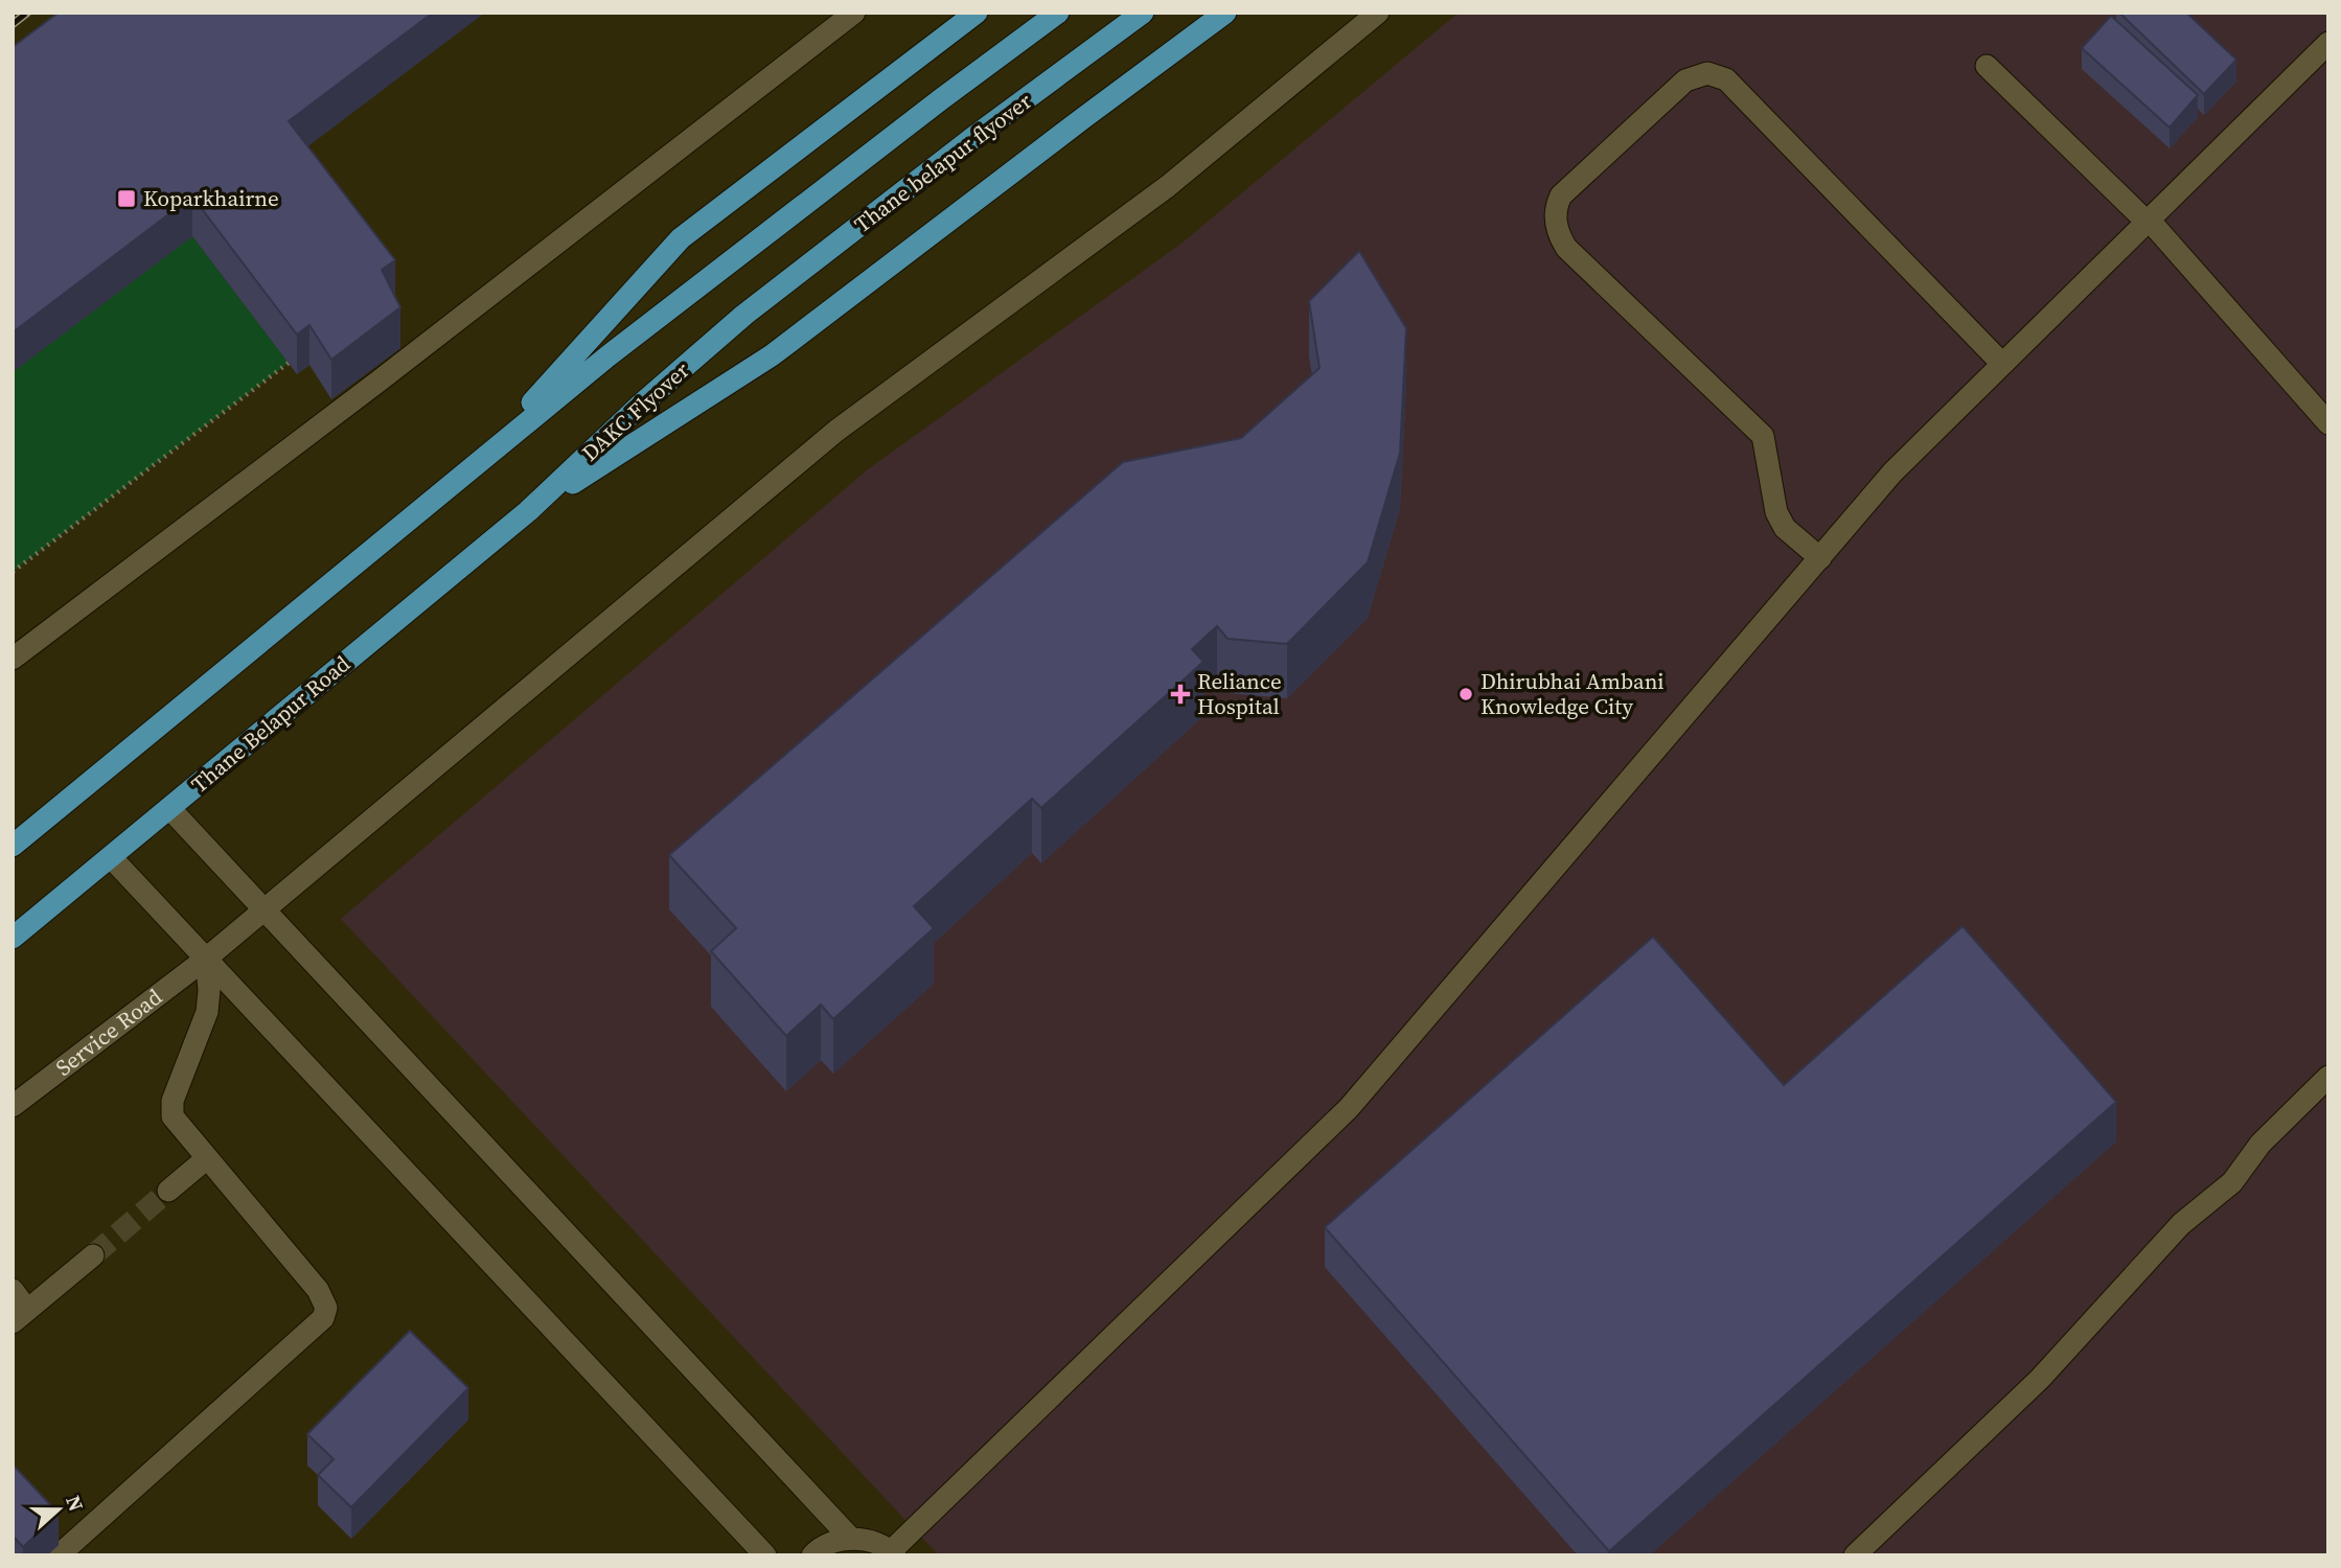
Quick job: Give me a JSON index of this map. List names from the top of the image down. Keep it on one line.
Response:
{"streets":{"main road":["Thane belapur flyover","DAKC Flyover","Thane Belapur Road"],"street":["Service Road"]},"crossings":[["Thane belapur flyover","DAKC Flyover"],["DAKC Flyover","Thane Belapur Road"]],"places":{"transit":["Koparkhairne"],"health":["Reliance Hospital"],"other":["Dhirubhai Ambani Knowledge City"]},"north":"right"}
